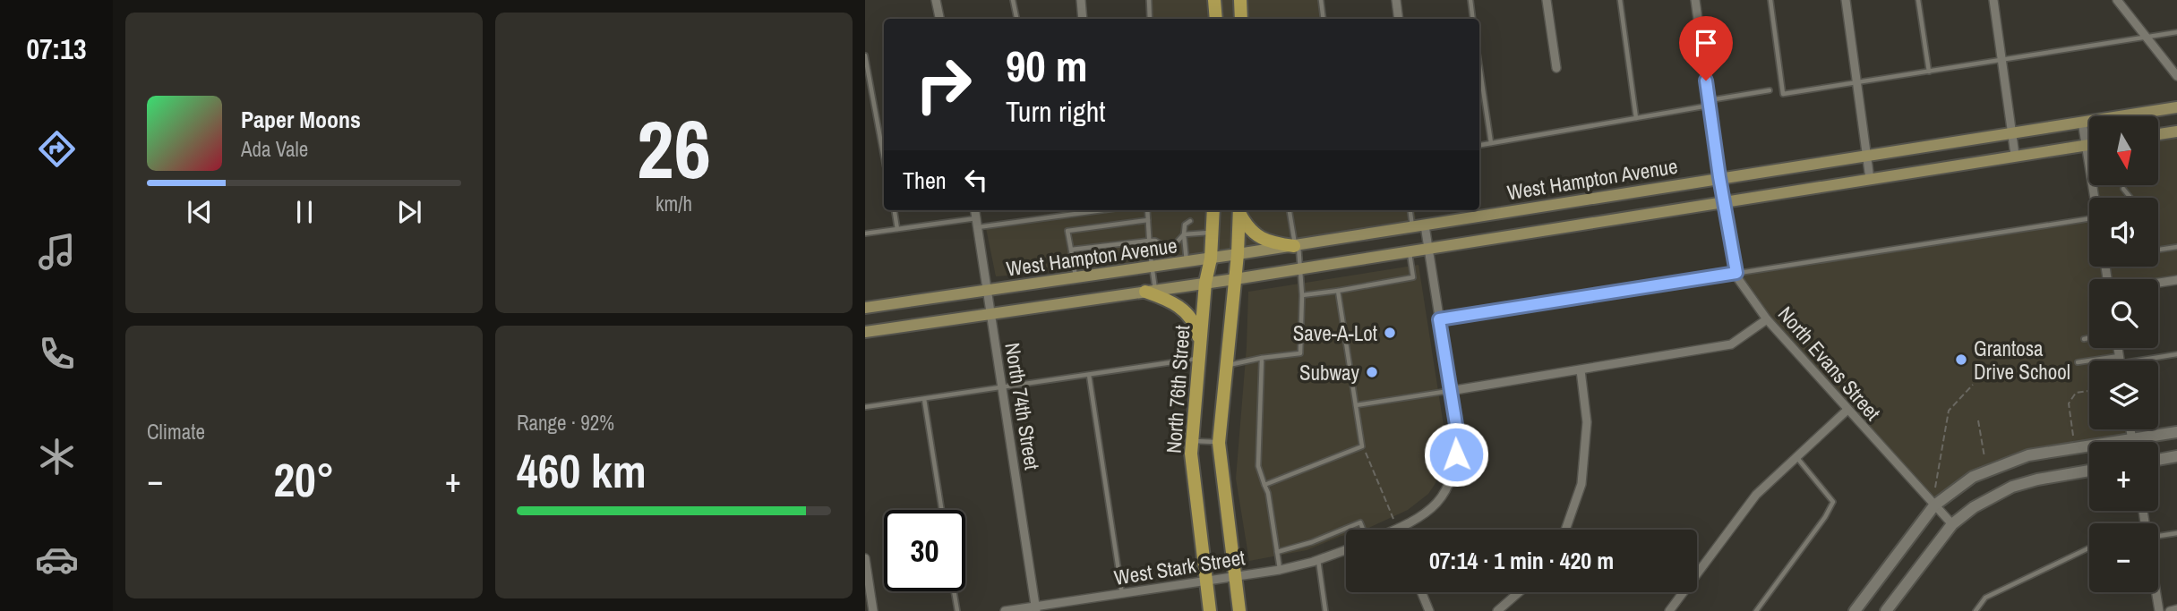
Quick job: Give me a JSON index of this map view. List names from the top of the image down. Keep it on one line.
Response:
{"streets":{"main road":["West Hampton Avenue","North 76th Street"],"street":["North Evans Street","North 74th Street","West Stark Street"]},"crossings":[["West Hampton Avenue","North Evans Street"],["West Hampton Avenue","North 76th Street"],["West Hampton Avenue","North 74th Street"],["North 76th Street","West Stark Street"],["North 74th Street","West Stark Street"]],"places":["Save-A-Lot","Grantosa Drive School","Subway"],"north":"bottom","page":{"tabs":"07:13","tile":[["26","km/h"],"Climate",["Range · 92%","460 km"]],"turn":["90 m","Turn right"],"song":["Paper Moons","Ada Vale"],"map_buttons":["+","−"],"then":"Then","heat":["−","20°","+"],"limit":"30","trip":"07:14 · 1 min · 420 m"}}
